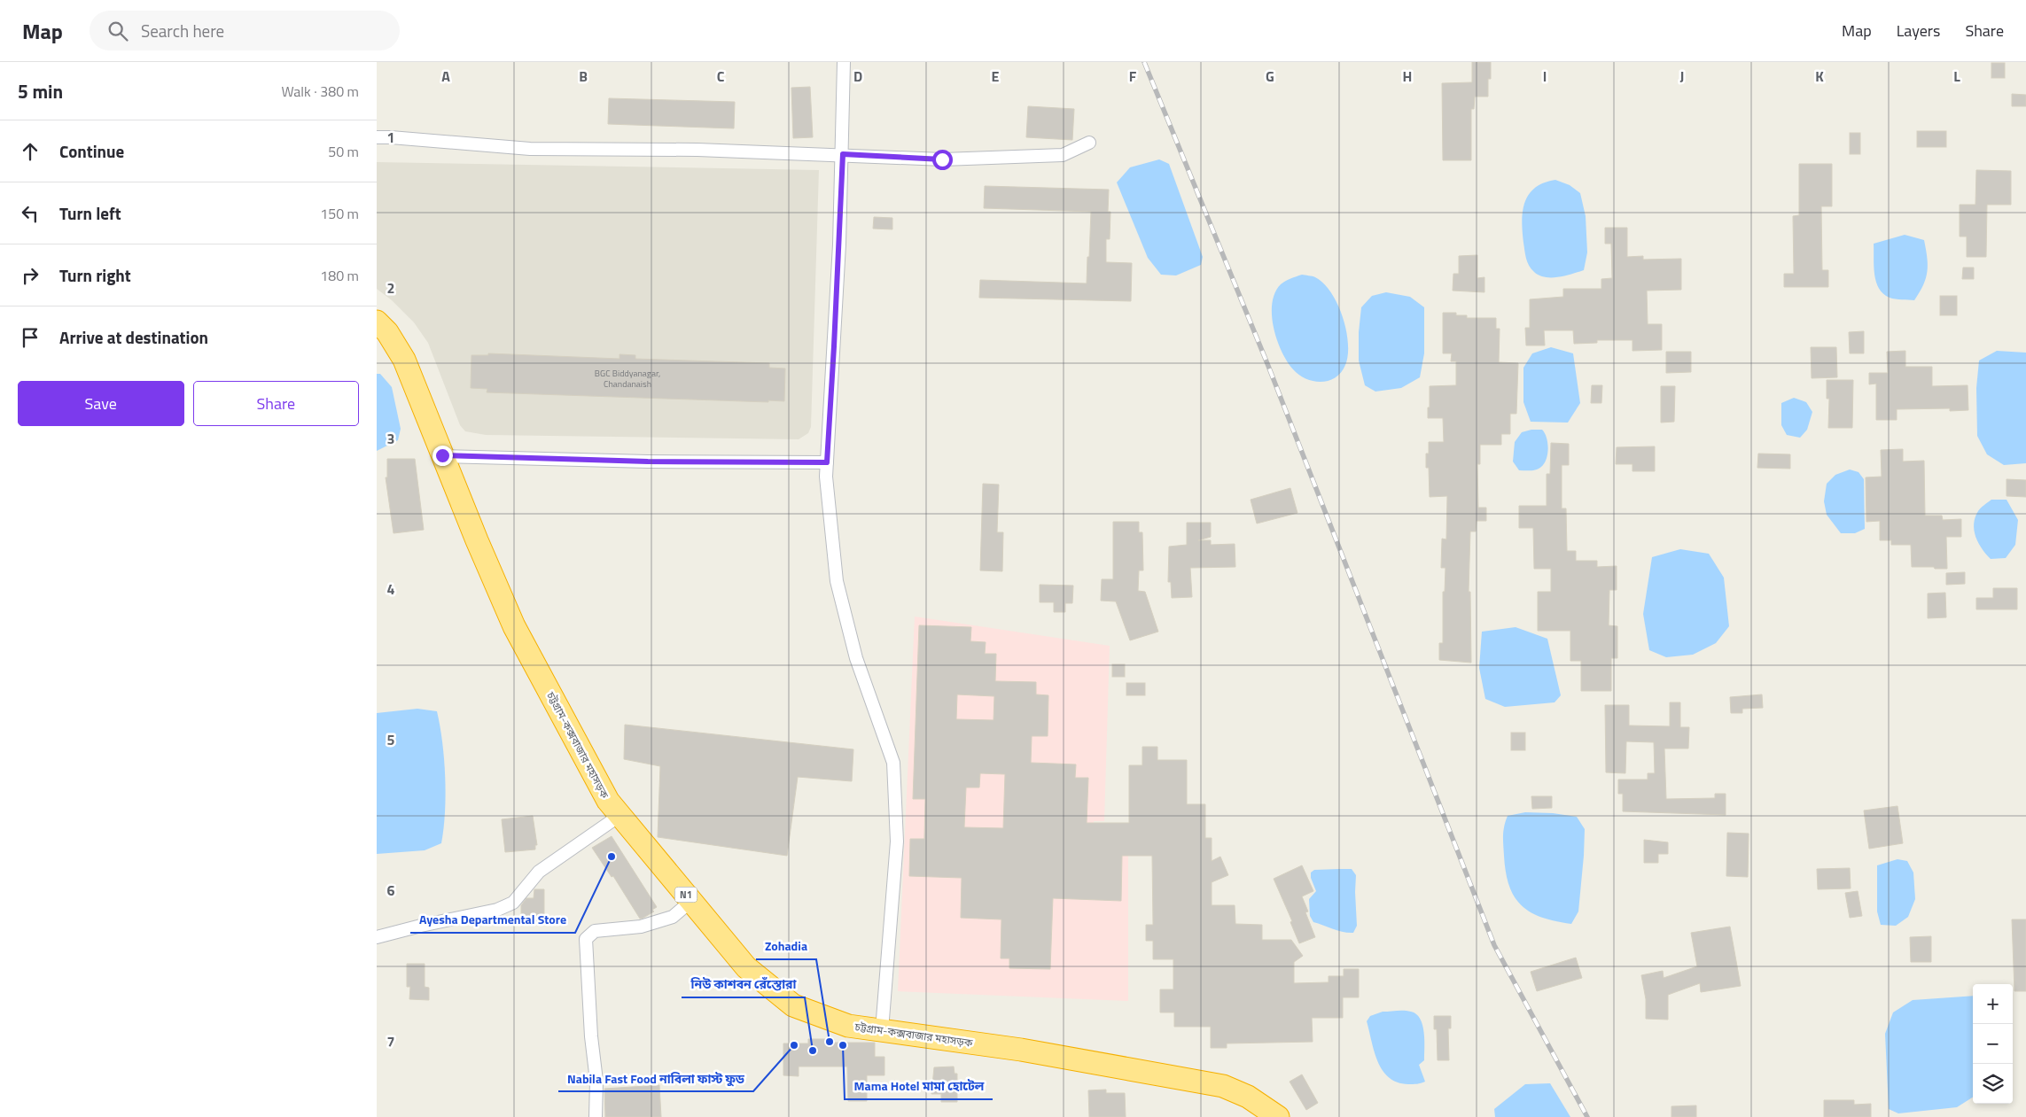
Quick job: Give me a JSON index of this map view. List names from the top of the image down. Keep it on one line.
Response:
{"streets":{"highway":["চট্টগ্রাম-কক্সবাজার মহাসড়ক","N1"]},"places":["Ayesha Departmental Store","Zohadia","Nabila Fast Food নাবিলা ফাস্ট ফুড","Mama Hotel মামা হোটেল","নিউ কাশবন রেঁস্তোরা"],"house_numbers":["BGC Biddyanagar, Chandanaish"],"page":{"header":"Map","search":"Search here","nav":["Map","Layers","Share"],"heading":["5 min","Walk · 380 m"],"list":[["Continue","50 m"],["Turn left","150 m"],["Turn right","180 m"],"Arrive at destination"],"buttons":["Save","Share"],"map_buttons":["+","−"]},"grid":{"columns":["A","B","C","D","E","F","G","H","I","J","K","L"],"rows":["1","2","3","4","5","6","7"]}}
